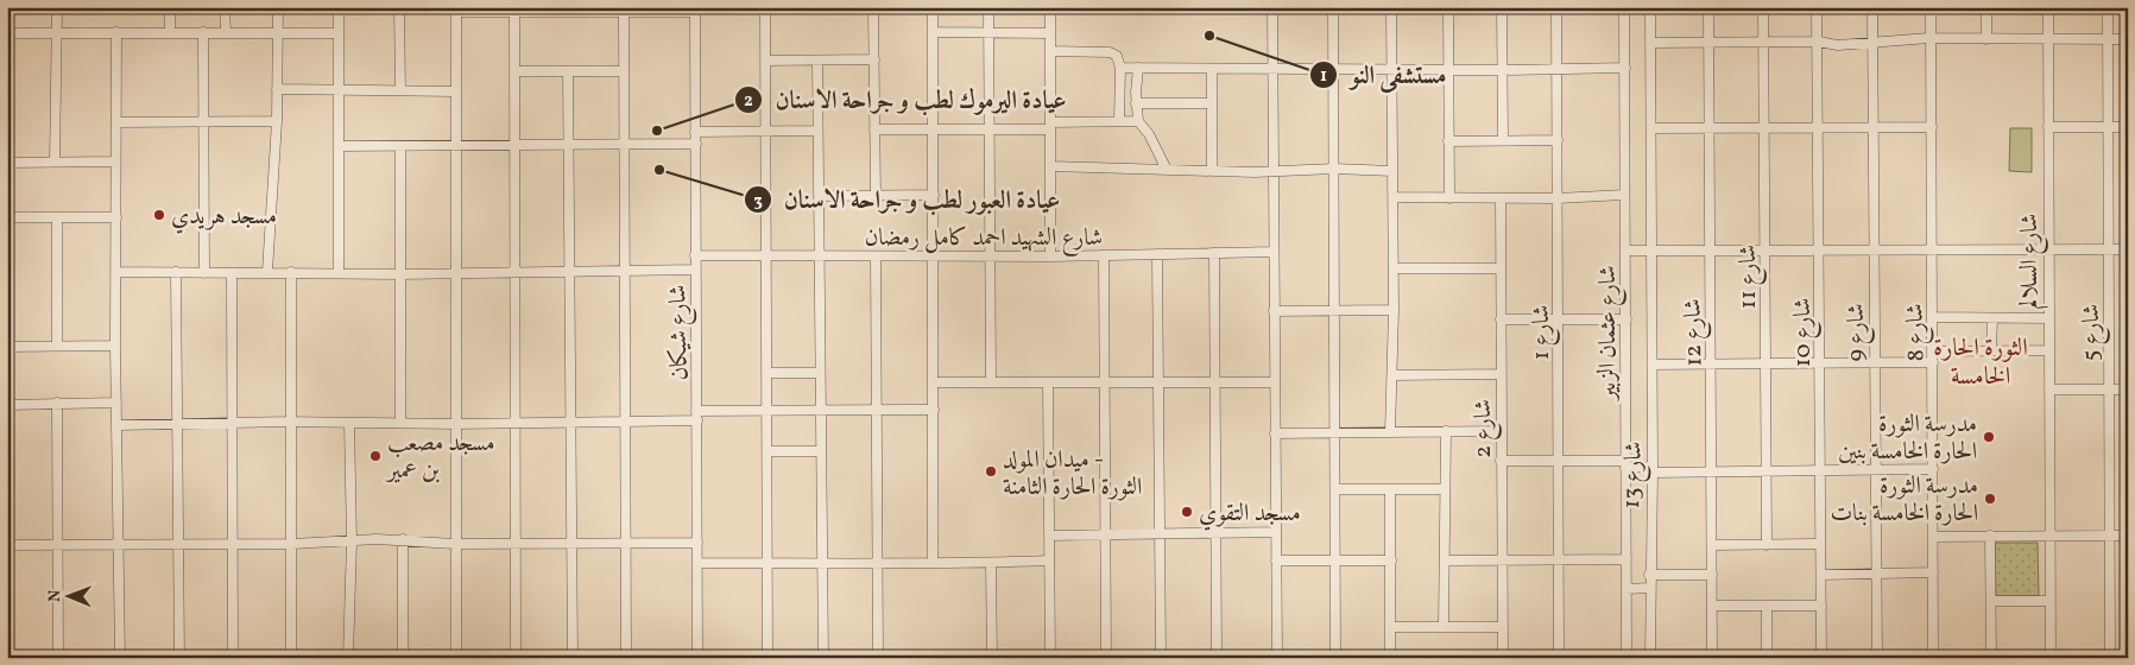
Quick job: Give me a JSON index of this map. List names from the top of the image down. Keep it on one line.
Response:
{"streets":{"street":["شارع الشهيد احمد كامل رمضان","شارع السلالم","شارع 11","شارع شيكان","شارع 1","شارع عثمان الزبير","شارع 12","شارع 10","شارع 9","شارع 8","شارع 5","شارع 2","شارع 13"]},"crossings":[["شارع الشهيد احمد كامل رمضان","شارع شيكان"]],"districts":["الثورة الحارة الخامسة"],"places":["مستشفى النو","عيادة اليرموك لطب و جراحة الاسنان","عيادة العبور لطب و جراحة الاسنان","مسجد هريدي","مدرسة الثورة الحارة الخامسة بنين","مسجد مصعب بن عمير","ميدان المولد - الثورة الحارة الثامنة","مدرسة الثورة الحارة الخامسة بنات","مسجد التقوي"],"north":"left"}
